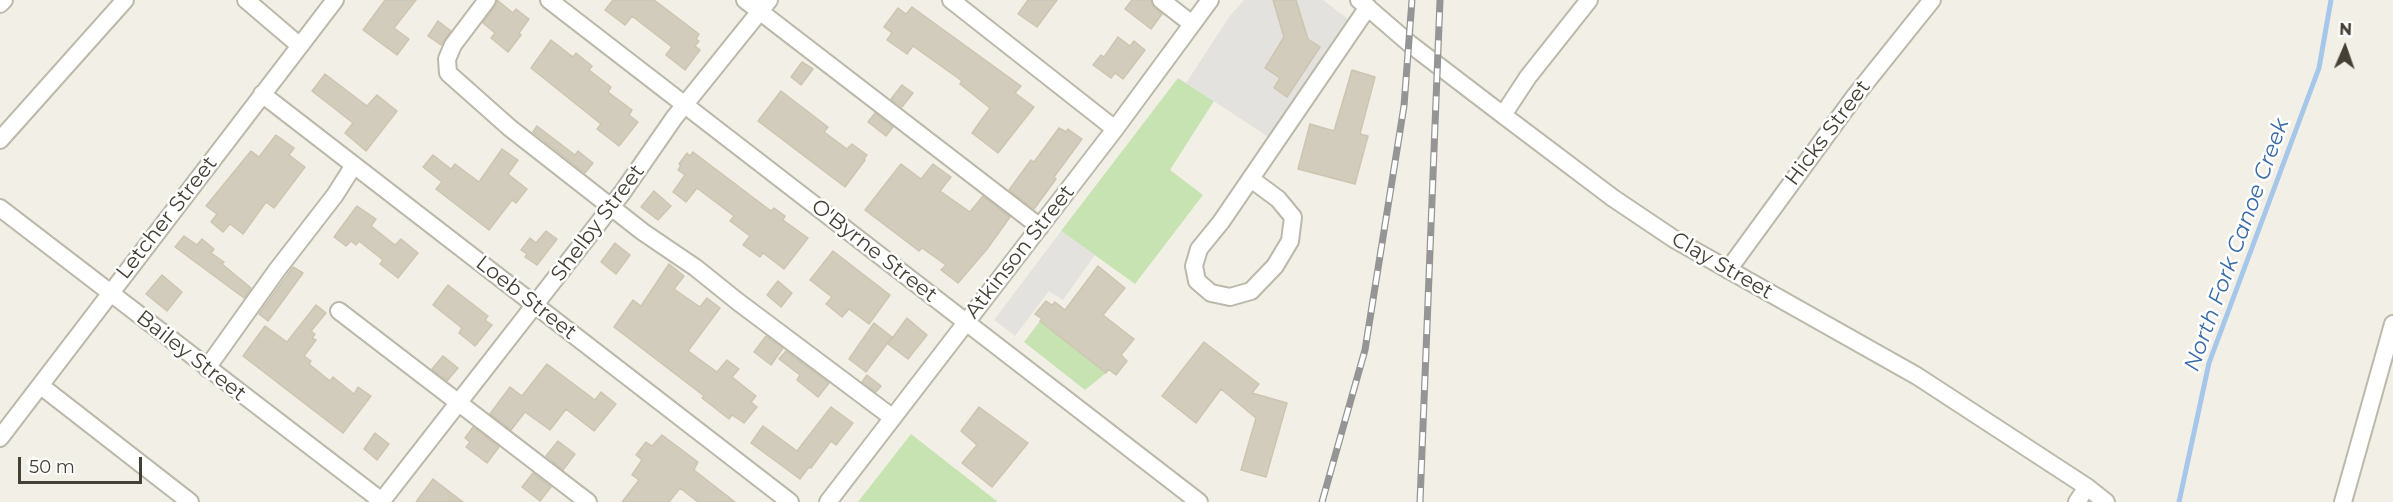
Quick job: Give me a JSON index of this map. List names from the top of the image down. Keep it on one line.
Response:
{"streets":{"street":["Hicks Street","Letcher Street","Shelby Street","O'Byrne Street","Atkinson Street","Clay Street","Loeb Street","Bailey Street"]},"crossings":[["Hicks Street","Clay Street"],["Letcher Street","Loeb Street"],["Letcher Street","Bailey Street"],["Shelby Street","O'Byrne Street"],["Shelby Street","Loeb Street"],["Shelby Street","Bailey Street"],["O'Byrne Street","Atkinson Street"]],"water":["North Fork Canoe Creek"],"scale_bar":"50 m","north":"top"}
